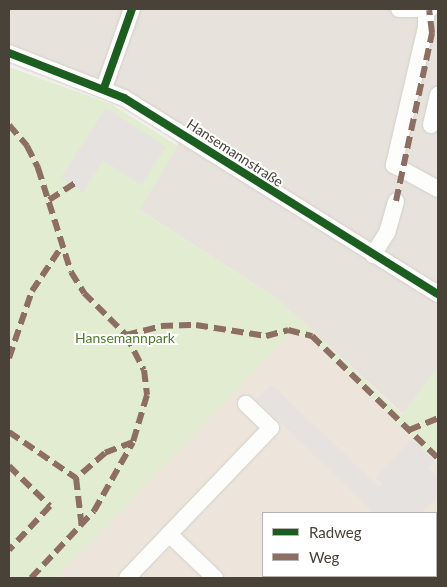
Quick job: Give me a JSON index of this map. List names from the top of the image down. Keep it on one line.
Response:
{"streets":{"street":["Hansemannstraße"]},"parks":["Hansemannpark"],"legend":["Radweg","Weg"]}
